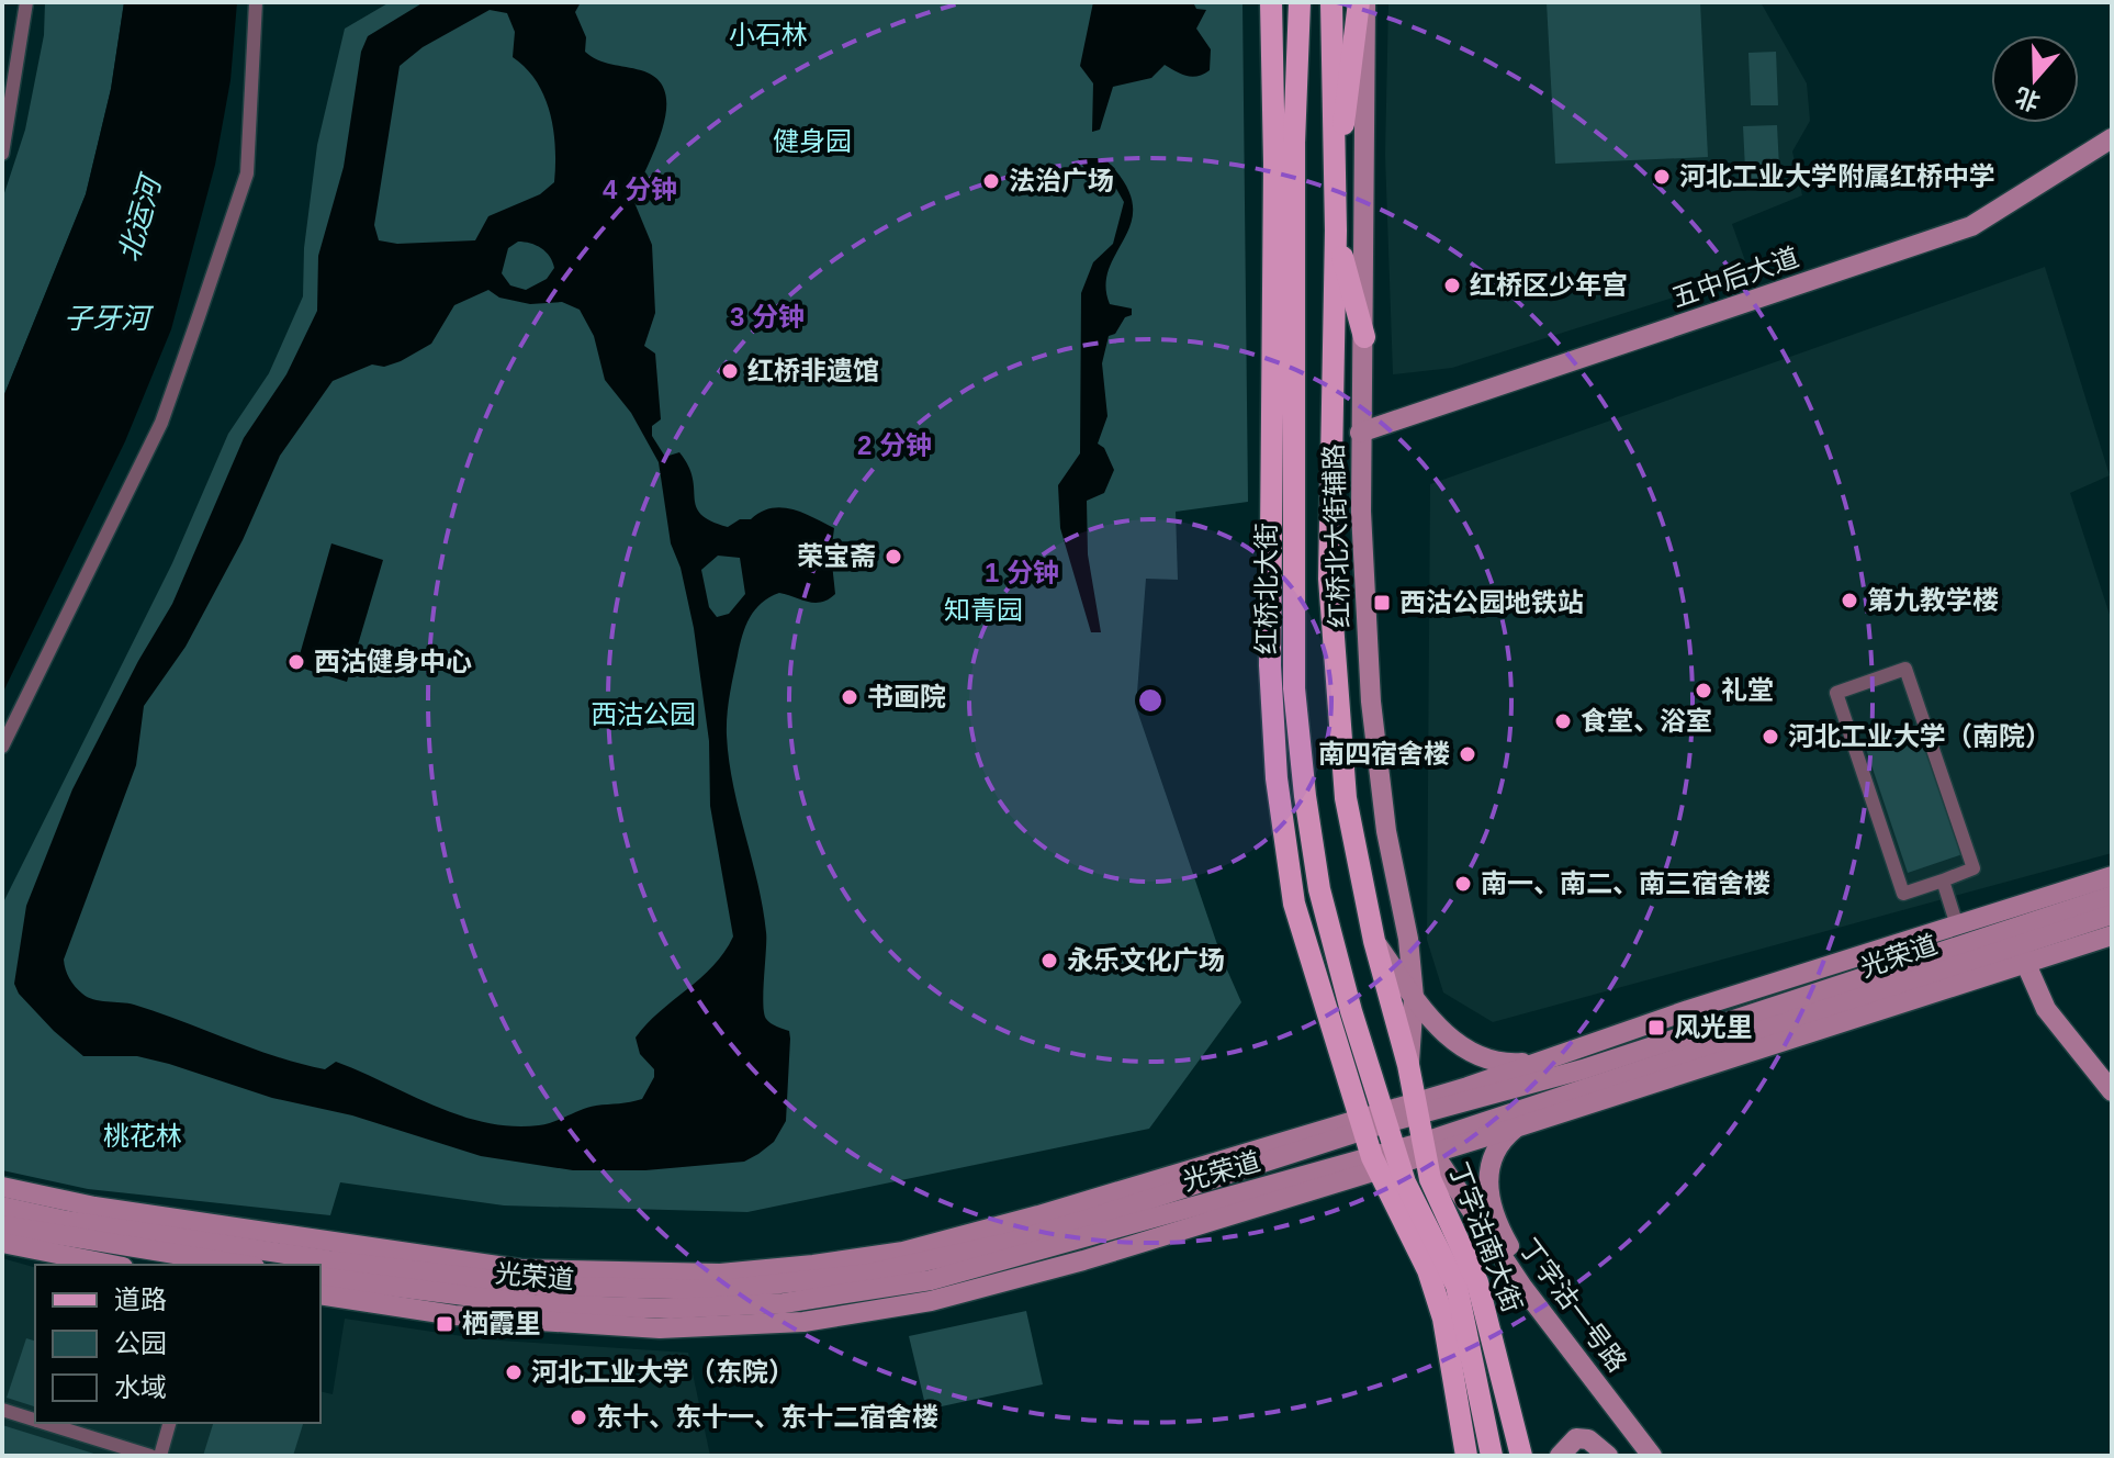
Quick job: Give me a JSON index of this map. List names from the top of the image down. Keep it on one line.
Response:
{"streets":{"main road":["五中后大道","红桥北大街辅路","红桥北大街","光荣道","丁字沽南大街","丁字沽一号路"]},"crossings":[["五中后大道","红桥北大街辅路"],["红桥北大街","光荣道"],["红桥北大街","丁字沽南大街"],["光荣道","丁字沽南大街"],["光荣道","丁字沽一号路"],["丁字沽南大街","丁字沽一号路"]],"water":["北运河","子牙河"],"parks":["小石林","健身园","知青园","西沽公园","桃花林"],"places":{"other":["河北工业大学附属红桥中学","法治广场","红桥区少年宫","红桥非遗馆","荣宝斋","第九教学楼","西沽健身中心","礼堂","书画院","食堂、浴室","河北工业大学（南院）","南四宿舍楼","南一、南二、南三宿舍楼","永乐文化广场","河北工业大学（东院）","东十、东十一、东十二宿舍楼"],"transit":["西沽公园地铁站","风光里","栖霞里"]},"legend":["道路","公园","水域"],"north":"bottom","rings":["4 分钟","3 分钟","2 分钟","1 分钟"]}
